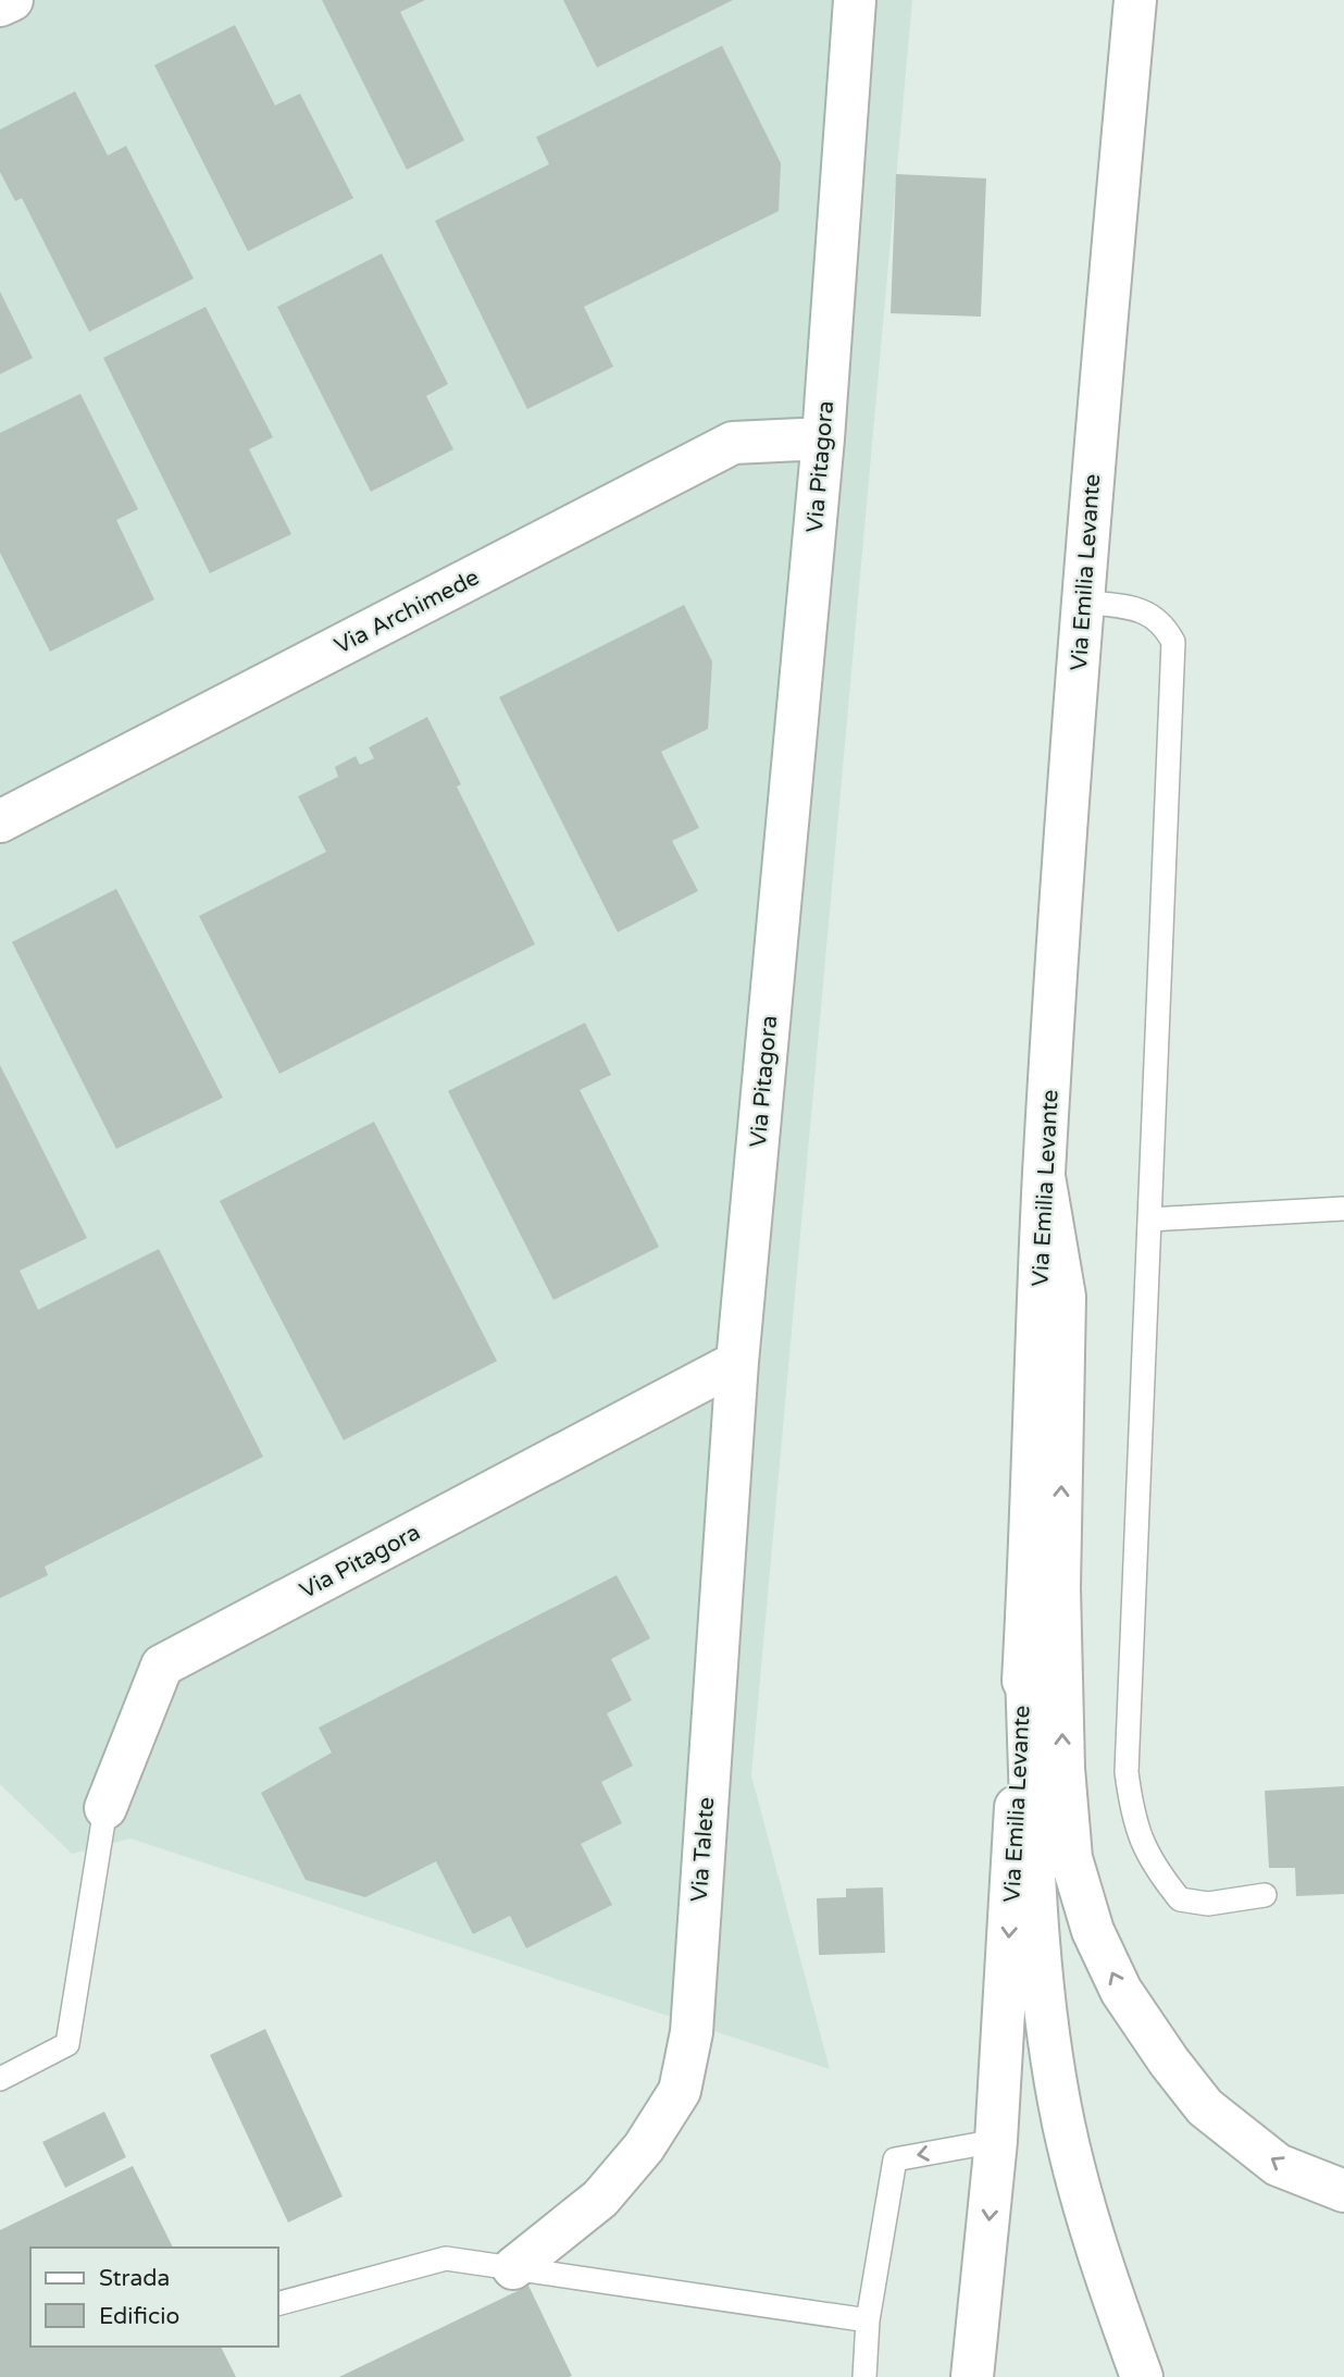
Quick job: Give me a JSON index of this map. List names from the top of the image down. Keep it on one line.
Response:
{"streets":{"main road":["Via Pitagora","Via Emilia Levante","Via Archimede","Via Talete"]},"crossings":[["Via Pitagora","Via Archimede"],["Via Pitagora","Via Talete"]],"legend":["Strada","Edificio"]}
